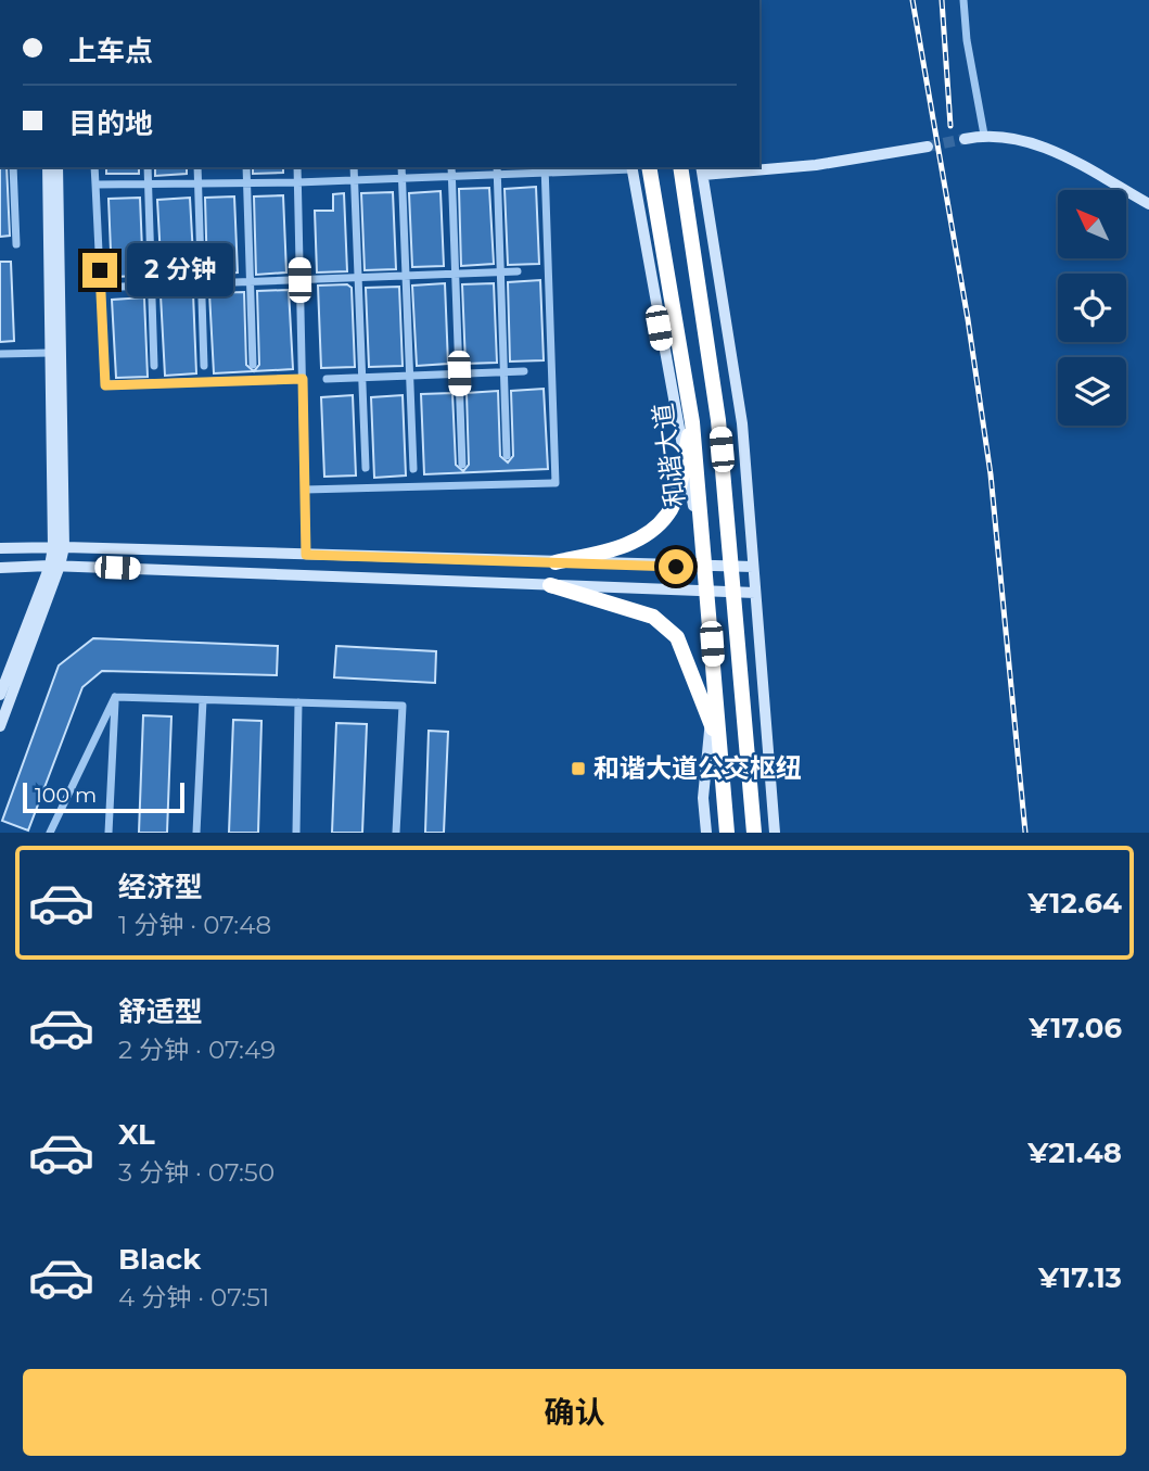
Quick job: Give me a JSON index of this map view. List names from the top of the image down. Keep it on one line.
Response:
{"streets":{"highway":["和谐大道"]},"places":{"transit":["和谐大道公交枢纽"]},"scale_bar":"100 m","north":"top left","page":{"banner":["上车点","目的地"],"bubble":"2 分钟","scale":"100 m","list":[{"name":"经济型","note":"1 分钟 · 07:48","value":"¥12.64"},{"name":"舒适型","note":"2 分钟 · 07:49","value":"¥17.06"},{"name":"XL","note":"3 分钟 · 07:50","value":"¥21.48"},{"name":"Black","note":"4 分钟 · 07:51","value":"¥17.13"}],"buttons":"确认"}}
